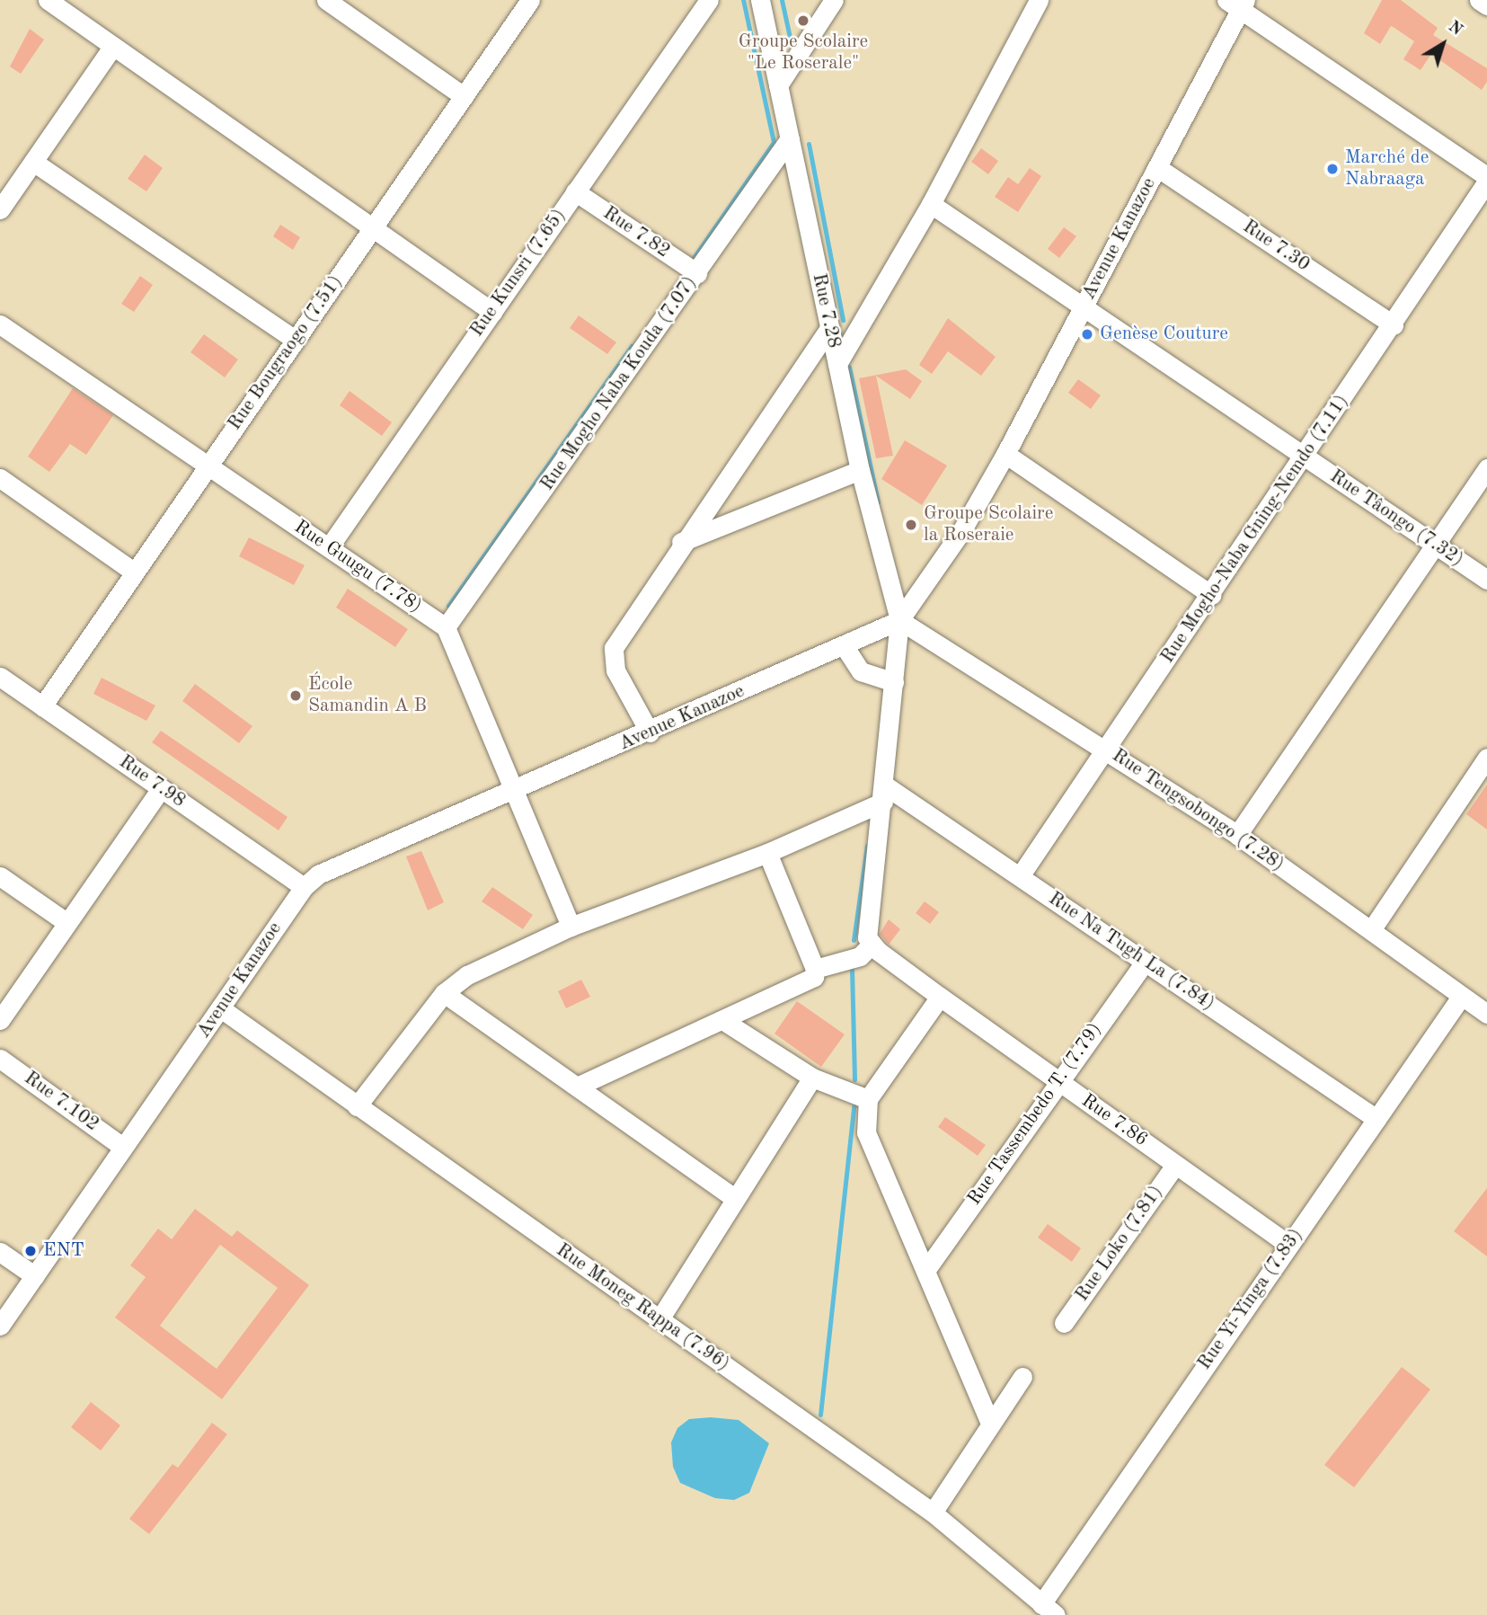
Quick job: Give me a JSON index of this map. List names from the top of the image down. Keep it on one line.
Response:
{"streets":{"street":["Rue 7.82","Avenue Kanazoe","Rue 7.30","Rue Kunsri (7.65)","Rue 7.28","Rue Bougraogo (7.51)","Rue Mogho Naba Kouda (7.07)","Rue Tâongo (7.32)","Rue Mogho-Naba Gning-Nemdo (7.11)","Rue Guugu (7.78)","Rue 7.98","Rue Tengsobongo (7.28)","Rue Na Tugh La (7.84)","Rue 7.102","Rue Tassembedo T. (7.79)","Rue 7.86","Rue Loko (7.81)","Rue Yi-Yinga (7.83)","Rue Moneg Rappa (7.96)"]},"crossings":[["Rue 7.82","Rue Kunsri (7.65)"],["Rue 7.82","Rue Mogho Naba Kouda (7.07)"],["Avenue Kanazoe","Rue 7.30"],["Avenue Kanazoe","Rue 7.28"],["Avenue Kanazoe","Rue Tâongo (7.32)"],["Avenue Kanazoe","Rue 7.98"],["Avenue Kanazoe","Rue Tengsobongo (7.28)"],["Avenue Kanazoe","Rue 7.102"],["Avenue Kanazoe","Rue Moneg Rappa (7.96)"],["Rue 7.30","Rue Mogho-Naba Gning-Nemdo (7.11)"],["Rue Kunsri (7.65)","Rue Guugu (7.78)"],["Rue 7.28","Rue Mogho Naba Kouda (7.07)"],["Rue 7.28","Rue Tengsobongo (7.28)"],["Rue Bougraogo (7.51)","Rue Guugu (7.78)"],["Rue Bougraogo (7.51)","Rue 7.98"],["Rue Mogho Naba Kouda (7.07)","Rue Guugu (7.78)"],["Rue Tâongo (7.32)","Rue Mogho-Naba Gning-Nemdo (7.11)"],["Rue Mogho-Naba Gning-Nemdo (7.11)","Rue Tengsobongo (7.28)"],["Rue Mogho-Naba Gning-Nemdo (7.11)","Rue Na Tugh La (7.84)"],["Rue Tengsobongo (7.28)","Rue Yi-Yinga (7.83)"],["Rue Na Tugh La (7.84)","Rue Tassembedo T. (7.79)"],["Rue Na Tugh La (7.84)","Rue Yi-Yinga (7.83)"],["Rue Tassembedo T. (7.79)","Rue 7.86"],["Rue 7.86","Rue Loko (7.81)"],["Rue 7.86","Rue Yi-Yinga (7.83)"],["Rue Yi-Yinga (7.83)","Rue Moneg Rappa (7.96)"]],"places":["Groupe Scolaire \"Le Roserale\"","Marché de Nabraaga","Genèse Couture","Groupe Scolaire la Roseraie","École Samandin A B","ENT"],"north":"top right"}
